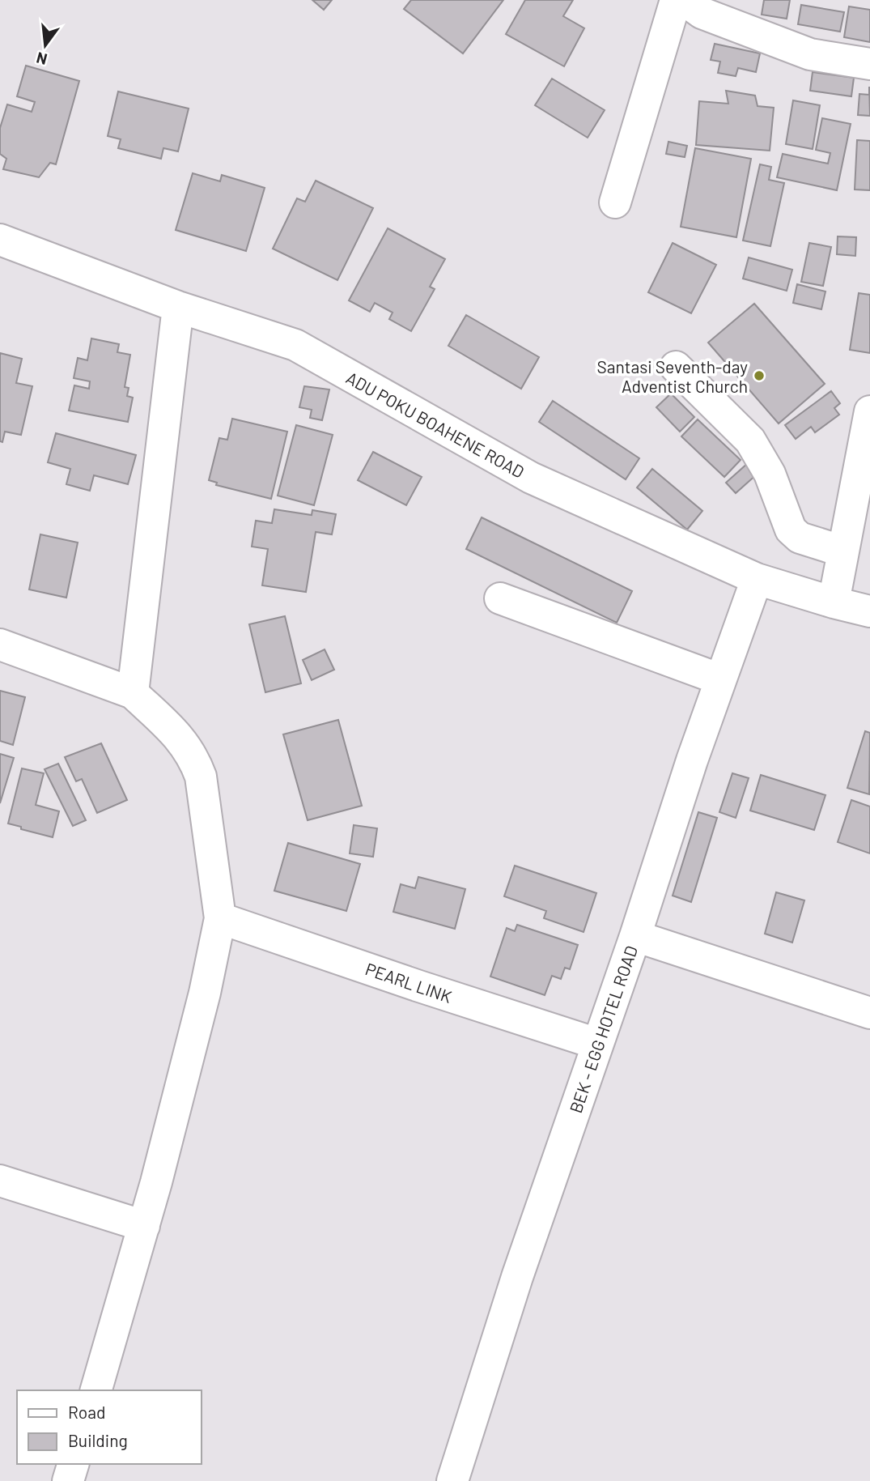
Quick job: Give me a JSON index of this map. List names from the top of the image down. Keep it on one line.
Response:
{"streets":{"street":["ADU POKU BOAHENE ROAD","PEARL LINK","BEK - EGG HOTEL ROAD"]},"crossings":[["ADU POKU BOAHENE ROAD","BEK - EGG HOTEL ROAD"],["PEARL LINK","BEK - EGG HOTEL ROAD"]],"places":["Santasi Seventh-day Adventist Church"],"legend":["Road","Building"],"north":"bottom"}
